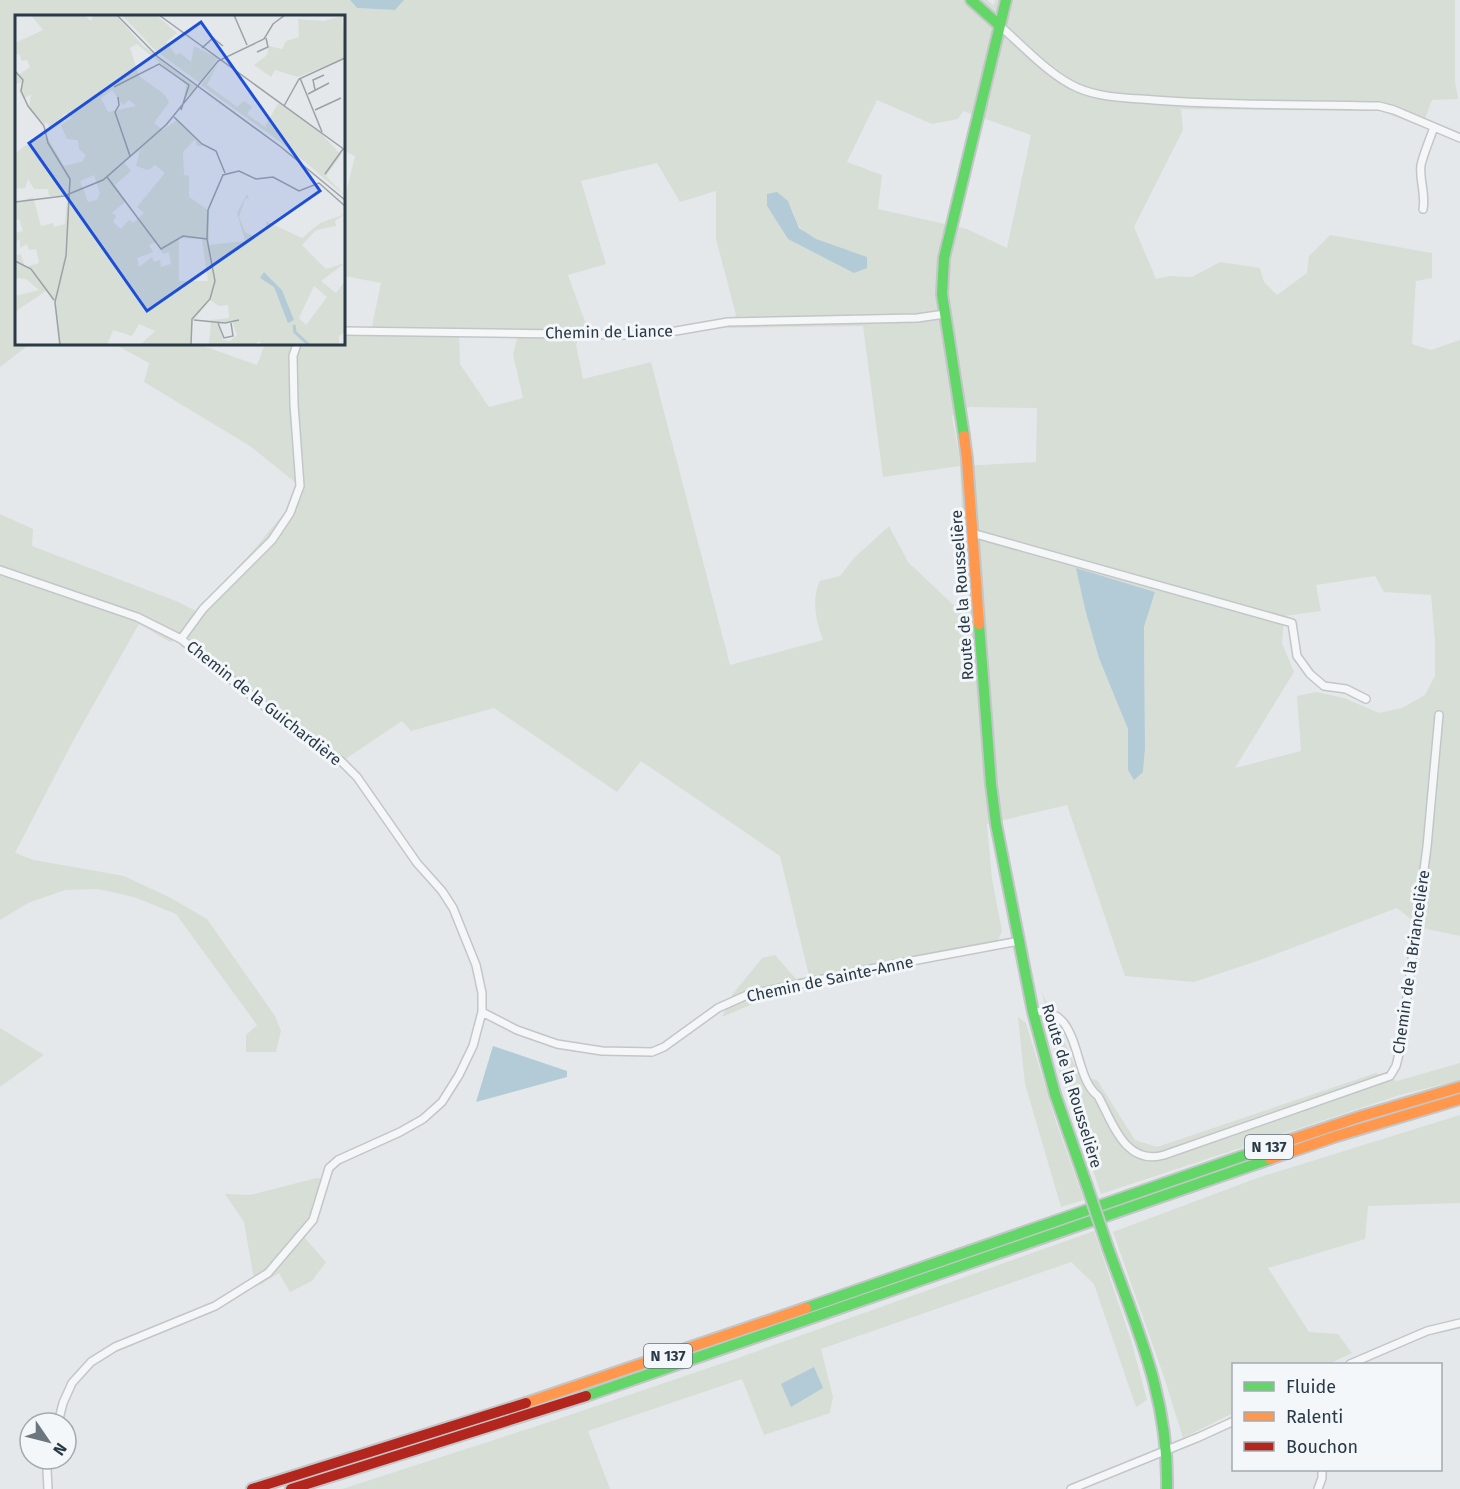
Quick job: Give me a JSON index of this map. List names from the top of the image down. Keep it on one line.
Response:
{"streets":{"main road":["Route de la Rousselière","N 137"],"street":["Chemin de Liance","Chemin de la Guichardière","Chemin de la Briancelière","Chemin de Sainte-Anne"]},"crossings":[["Chemin de Liance","Route de la Rousselière"],["Route de la Rousselière","Chemin de la Briancelière"],["Route de la Rousselière","Chemin de Sainte-Anne"],["Chemin de la Guichardière","Chemin de Sainte-Anne"]],"legend":["Fluide","Ralenti","Bouchon"],"north":"bottom right"}
